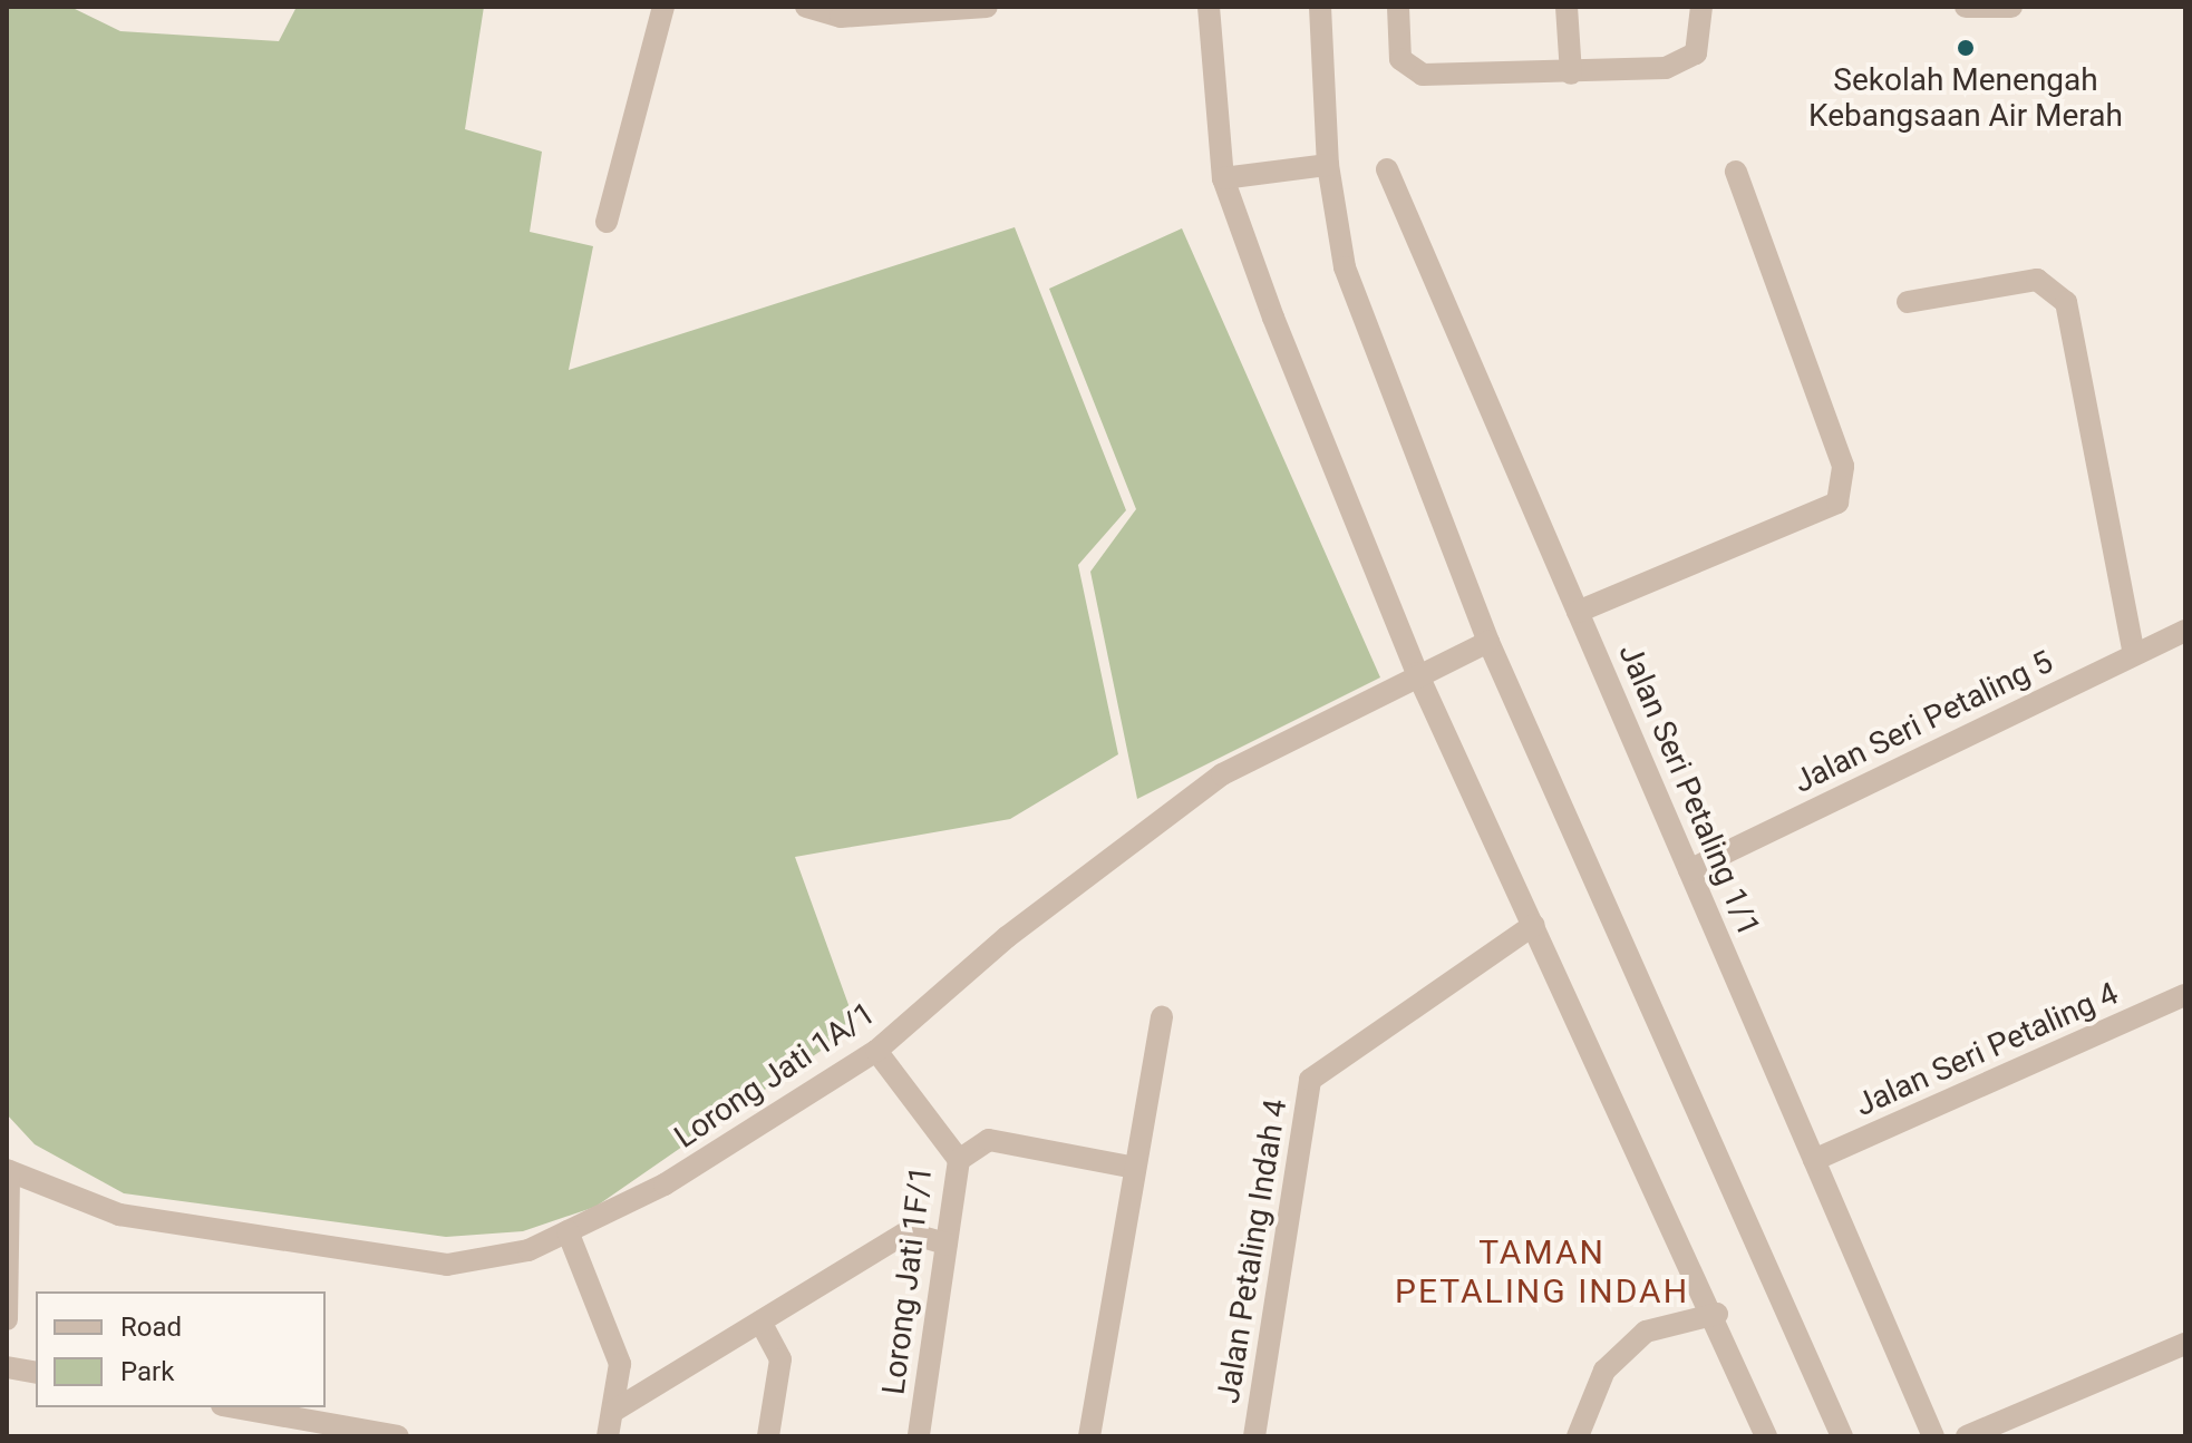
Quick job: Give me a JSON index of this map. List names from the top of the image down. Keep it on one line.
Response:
{"streets":{"street":["Jalan Seri Petaling 5","Jalan Seri Petaling 1/1","Jalan Seri Petaling 4","Lorong Jati 1A/1","Jalan Petaling Indah 4","Lorong Jati 1F/1"]},"crossings":[["Jalan Seri Petaling 5","Jalan Seri Petaling 1/1"],["Jalan Seri Petaling 1/1","Jalan Seri Petaling 4"],["Lorong Jati 1A/1","Lorong Jati 1F/1"]],"districts":["TAMAN PETALING INDAH"],"places":["Sekolah Menengah Kebangsaan Air Merah"],"legend":["Road","Park"]}
